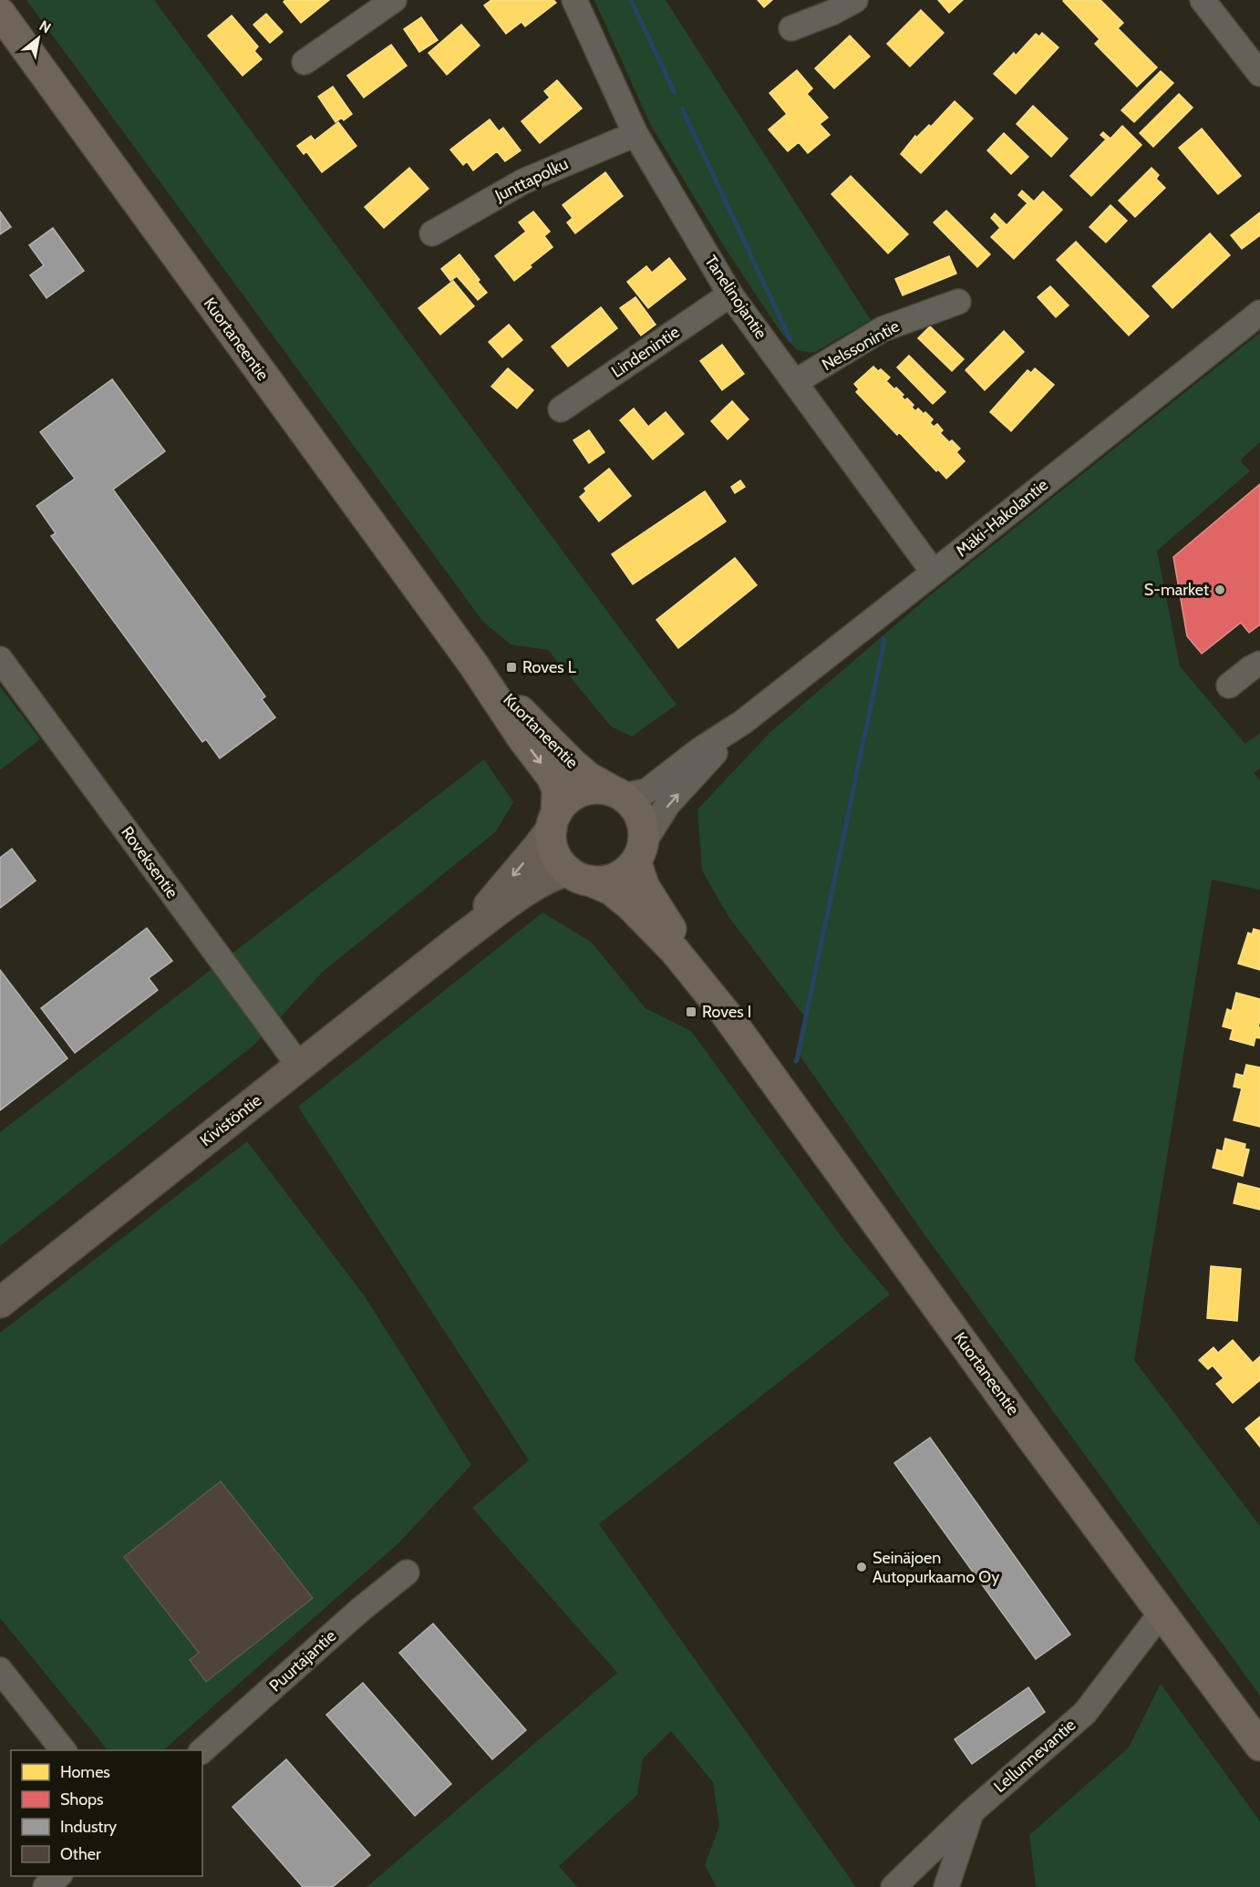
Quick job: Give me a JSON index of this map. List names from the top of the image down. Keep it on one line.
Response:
{"streets":{"highway":["Kuortaneentie"],"main road":["Kivistöntie"],"street":["Junttapolku","Tanelinojantie","Nelssonintie","Lindenintie","Mäki-Hakolantie","Roveksentie","Puurtajantie","Lellunnevantie"]},"crossings":[["Junttapolku","Tanelinojantie"],["Tanelinojantie","Nelssonintie"],["Tanelinojantie","Lindenintie"],["Tanelinojantie","Mäki-Hakolantie"],["Kuortaneentie","Mäki-Hakolantie"],["Kuortaneentie","Kivistöntie"],["Kuortaneentie","Lellunnevantie"],["Mäki-Hakolantie","Kivistöntie"],["Roveksentie","Kivistöntie"]],"places":{"other":["S-market","Seinäjoen Autopurkaamo Oy"],"transit":["Roves L","Roves I"]},"legend":["Homes","Shops","Industry","Other"],"north":"top right"}
